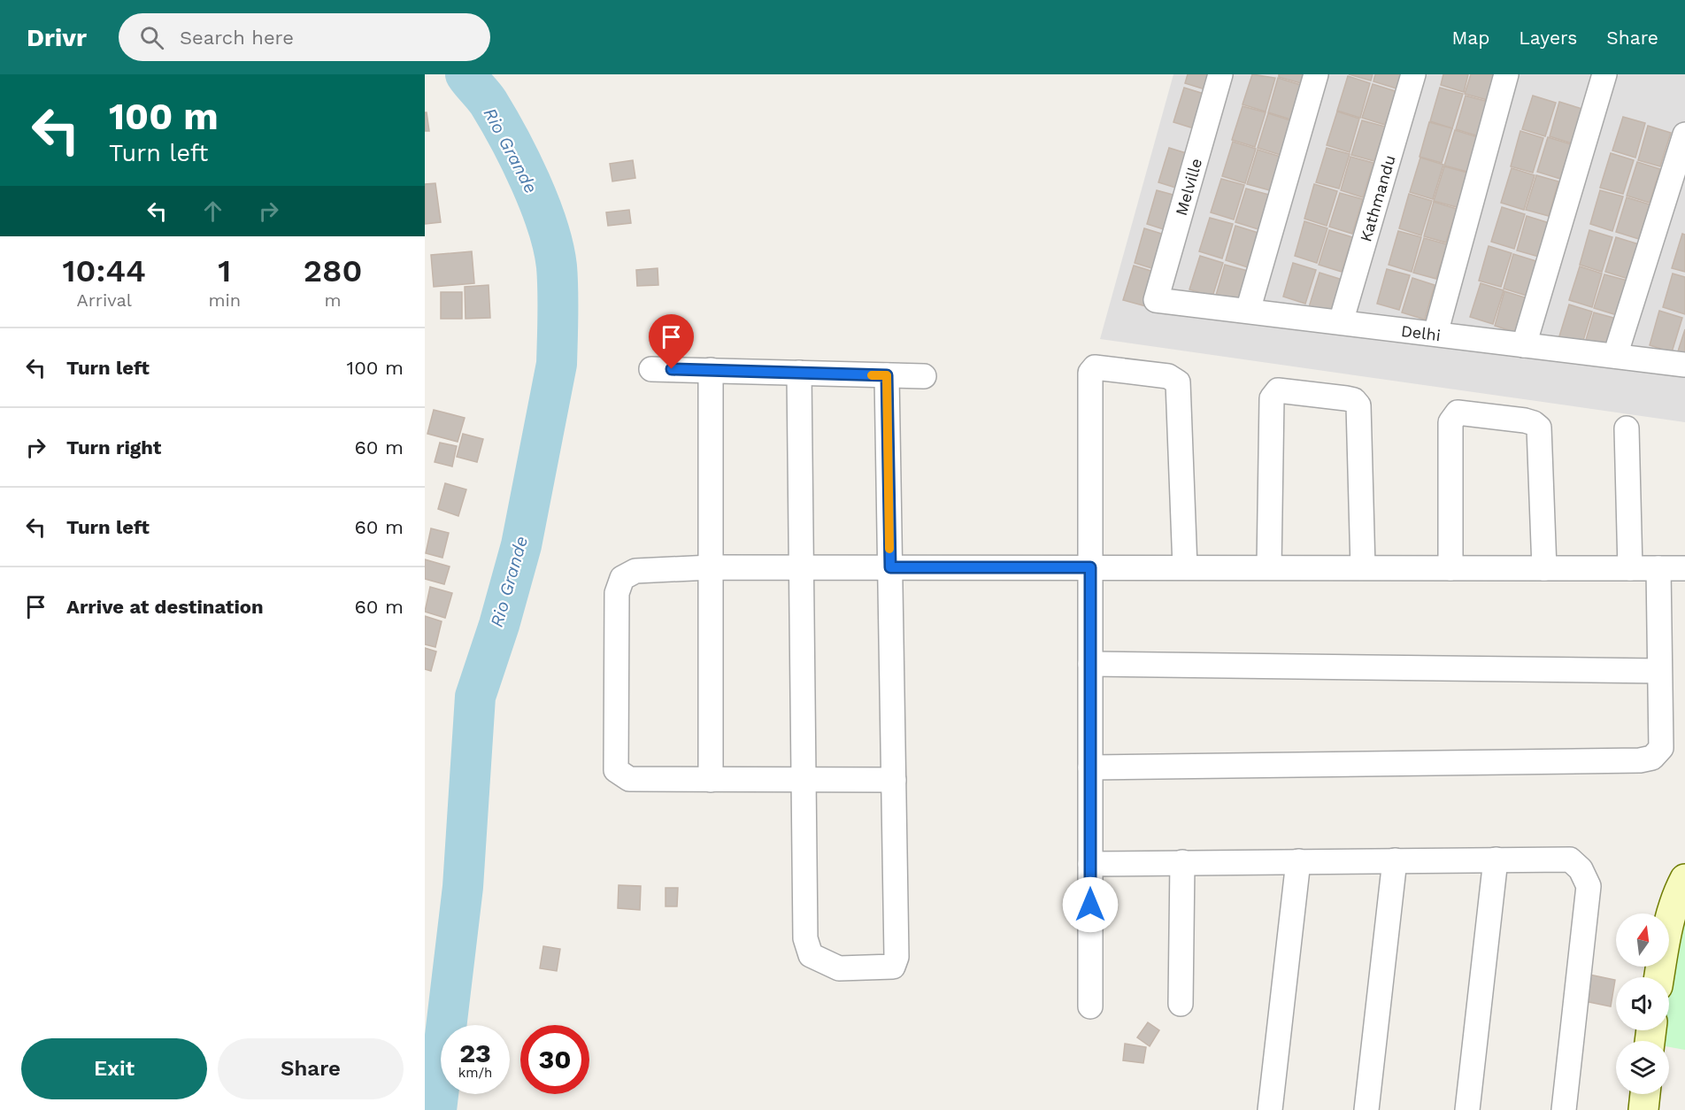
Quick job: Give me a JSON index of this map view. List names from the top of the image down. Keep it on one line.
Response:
{"streets":{"street":["Melville","Kathmandu","Delhi"]},"crossings":[["Melville","Delhi"],["Kathmandu","Delhi"]],"water":["Rio Grande"],"north":"top","page":{"header":"Drivr","search":"Search here","nav":["Map","Layers","Share"],"turn":["100 m","Turn left"],"eta":["10:44","Arrival","1","min","280","m"],"list":[{"name":"Turn left","value":"100 m"},{"name":"Turn right","value":"60 m"},{"name":"Turn left","value":"60 m"},{"name":"Arrive at destination","value":"60 m"}],"speed":"23 km/h","limit":"30","buttons":["Exit","Share"]}}
